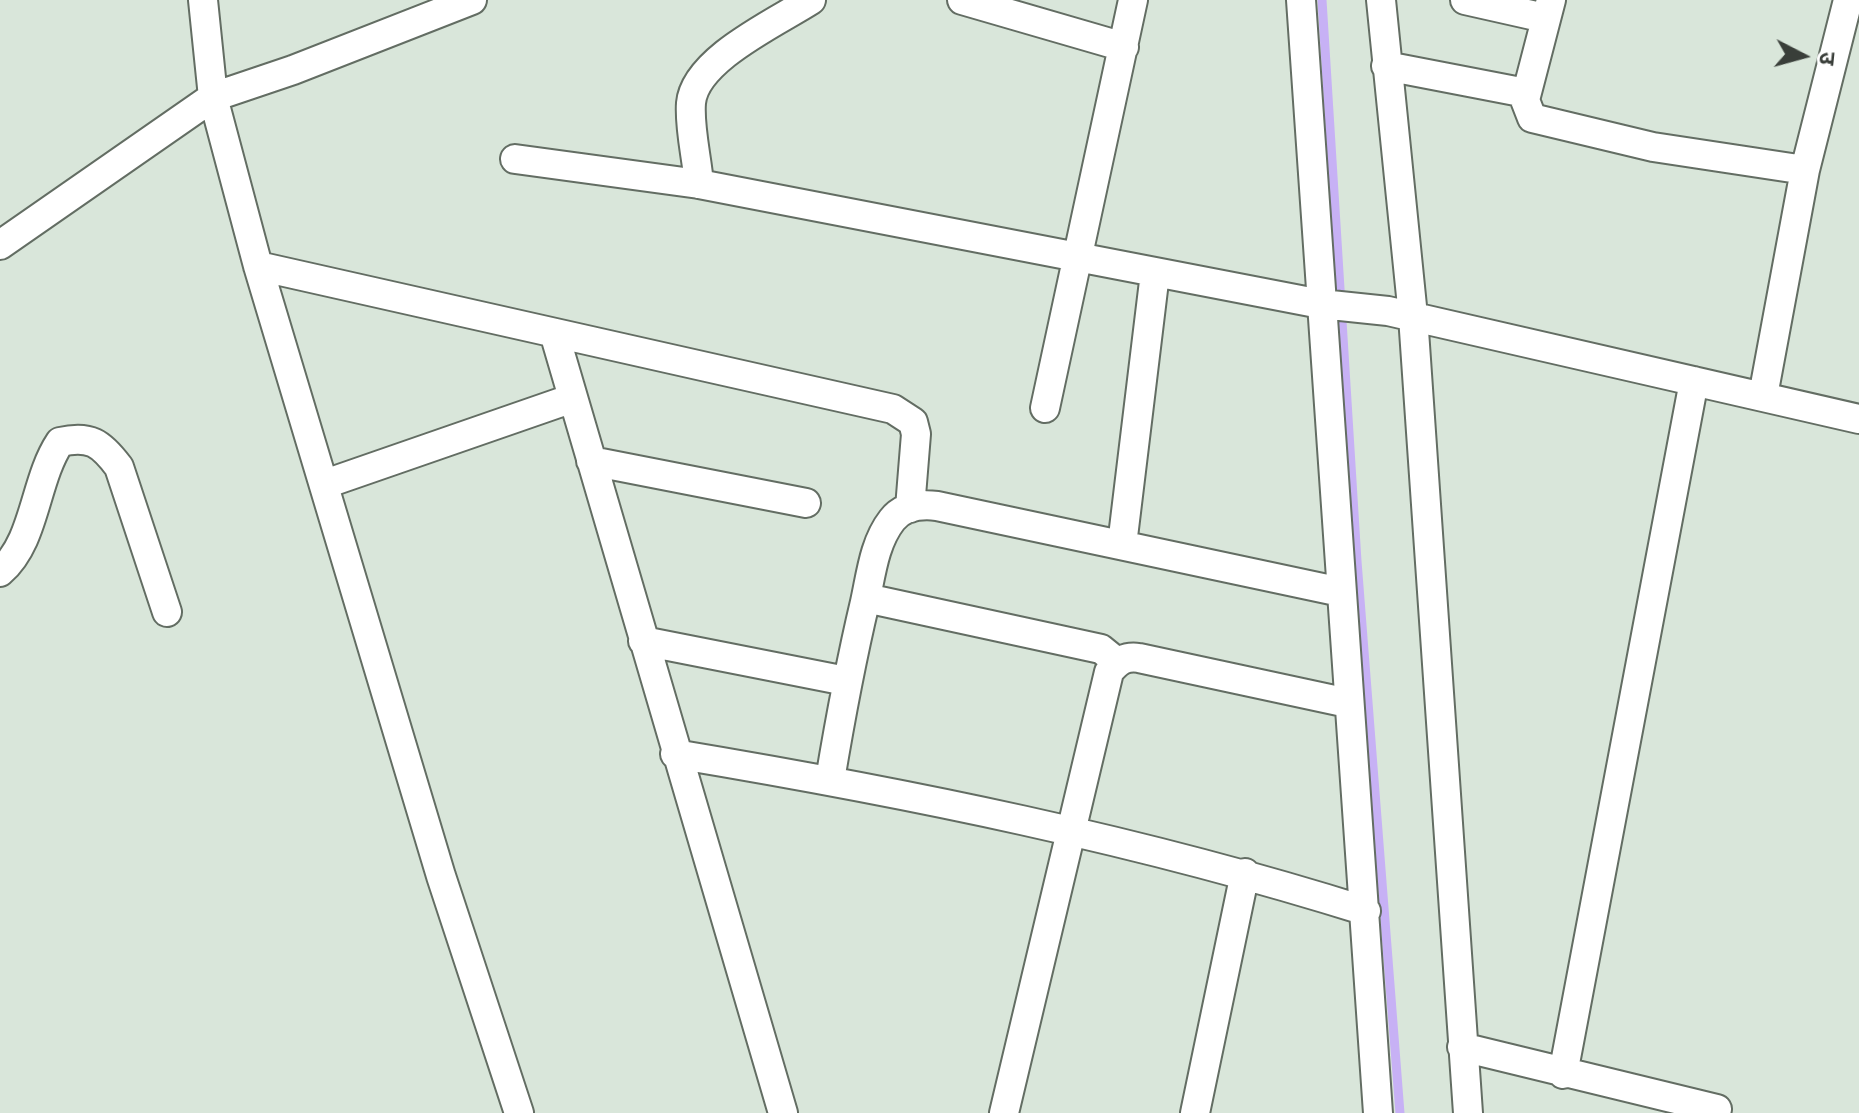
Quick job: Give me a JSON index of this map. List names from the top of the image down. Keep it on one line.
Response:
{"north":"right"}
